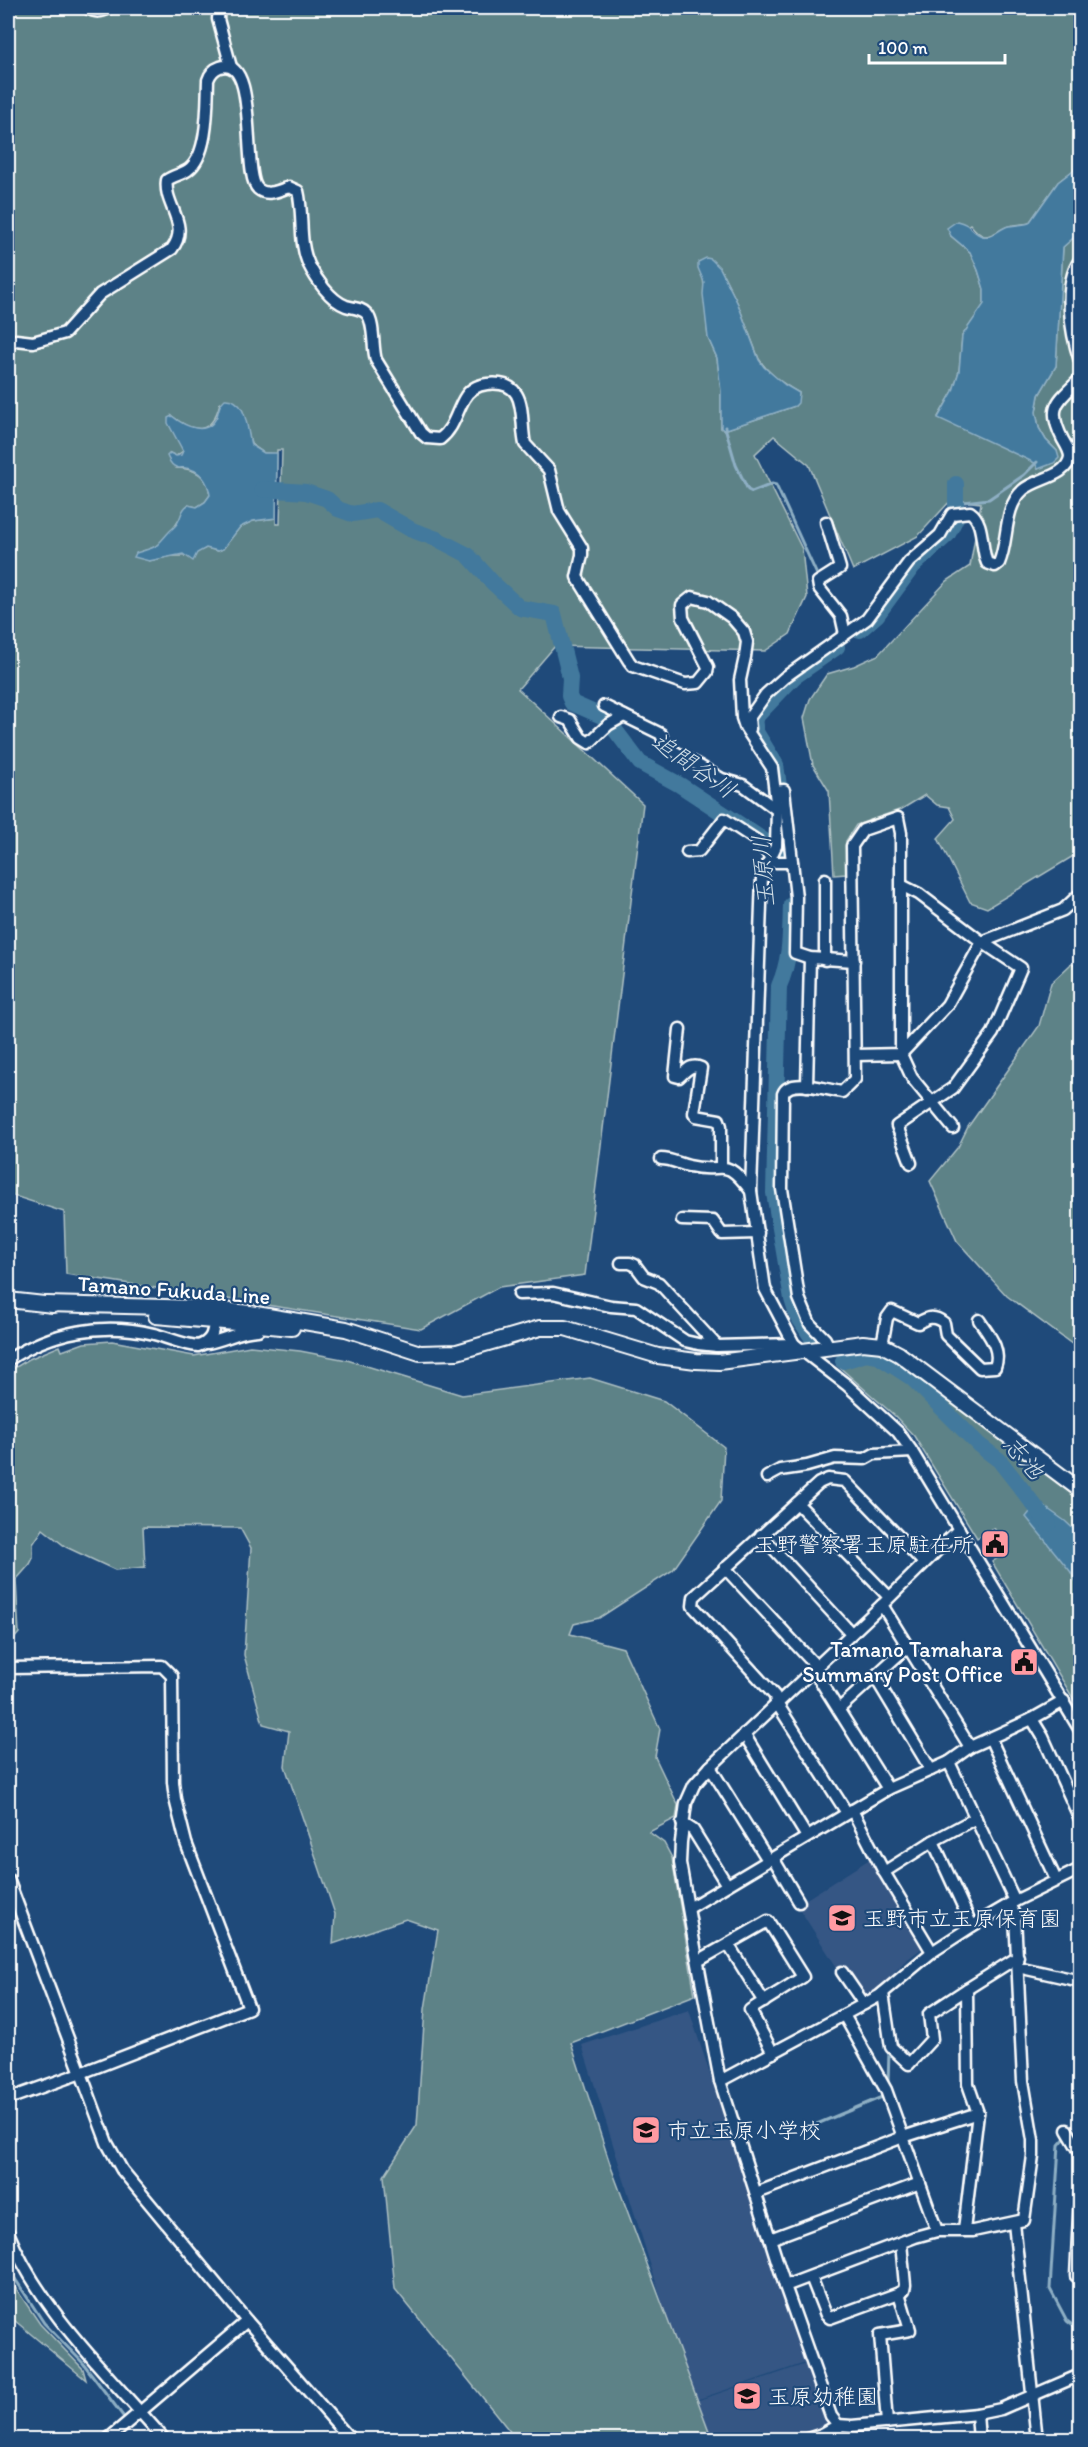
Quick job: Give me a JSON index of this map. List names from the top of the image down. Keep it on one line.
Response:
{"streets":{"main road":["Tamano Fukuda Line"]},"water":["追間谷川","玉原川","志池"],"places":{"public building":["玉野警察署玉原駐在所","Tamano Tamahara Summary Post Office"],"school or university":["玉野市立玉原保育園","市立玉原小学校","玉原幼稚園"]},"scale_bar":"100 m"}
